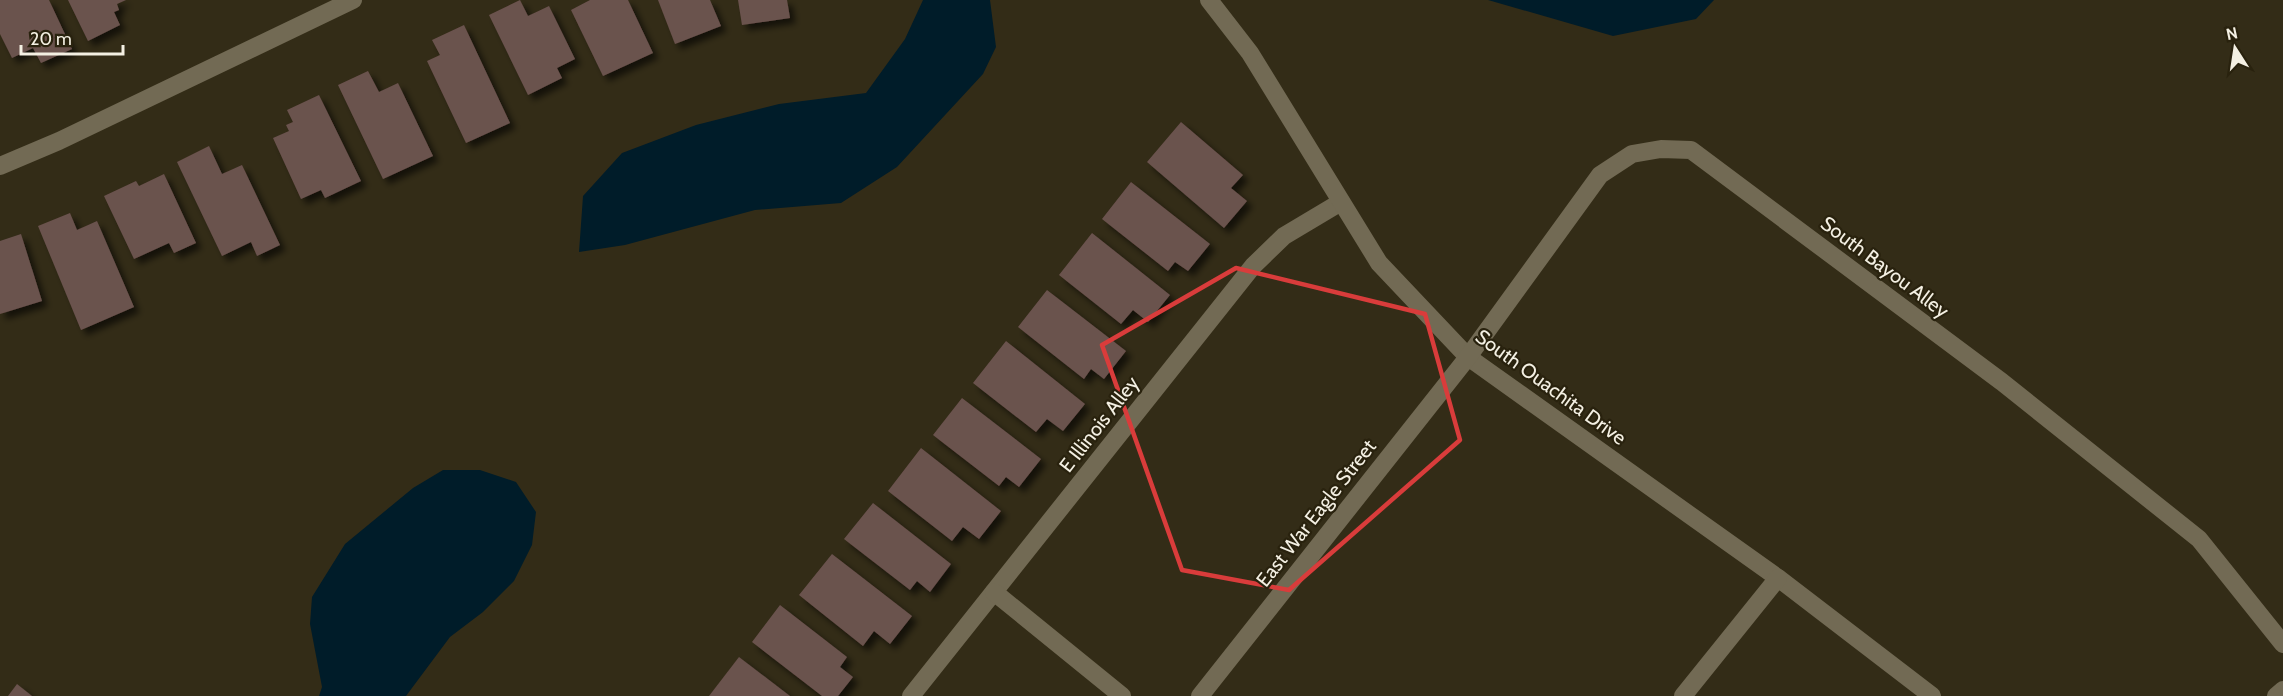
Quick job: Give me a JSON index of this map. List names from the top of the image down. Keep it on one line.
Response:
{"streets":{"street":["South Bayou Alley","South Ouachita Drive","E Illinois Alley","East War Eagle Street"]},"crossings":[["South Bayou Alley","South Ouachita Drive"],["South Bayou Alley","East War Eagle Street"],["South Ouachita Drive","E Illinois Alley"],["South Ouachita Drive","East War Eagle Street"]],"scale_bar":"20 m","north":"top"}
